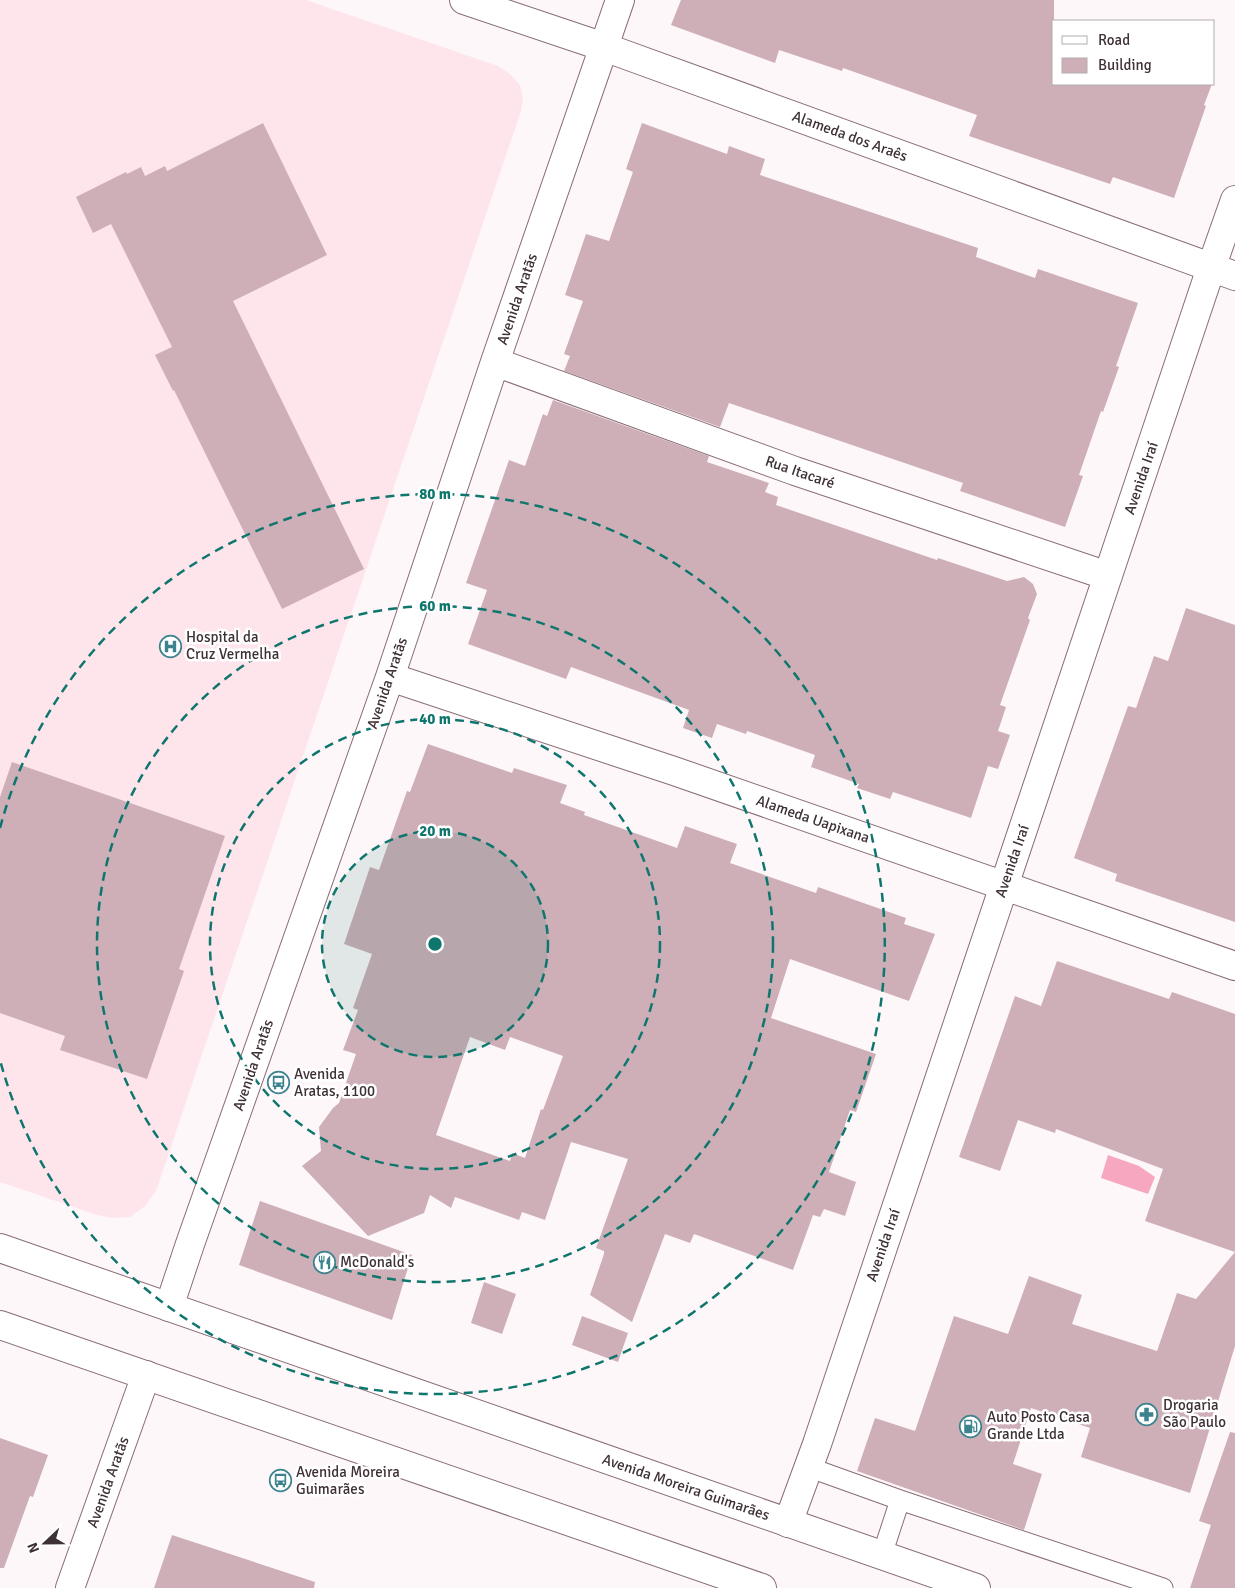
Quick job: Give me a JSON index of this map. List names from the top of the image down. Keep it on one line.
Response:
{"streets":{"main road":["Alameda dos Araês","Avenida Aratãs","Rua Itacaré","Avenida Iraí","Alameda Uapixana","Avenida Moreira Guimarães"]},"crossings":[["Alameda dos Araês","Avenida Aratãs"],["Alameda dos Araês","Avenida Iraí"],["Avenida Aratãs","Rua Itacaré"],["Avenida Aratãs","Alameda Uapixana"],["Avenida Aratãs","Avenida Moreira Guimarães"],["Rua Itacaré","Avenida Iraí"],["Avenida Iraí","Alameda Uapixana"],["Avenida Iraí","Avenida Moreira Guimarães"]],"places":{"hospital":["Hospital da Cruz Vermelha"],"bus stop":["Avenida Aratas, 1100","Avenida Moreira Guimarães"],"restaurant":["McDonald's"],"pharmacy":["Drogaria São Paulo"],"fuel station":["Auto Posto Casa Grande Ltda"]},"legend":["Road","Building"],"north":"left","rings":["80 m","60 m","40 m","20 m"]}
